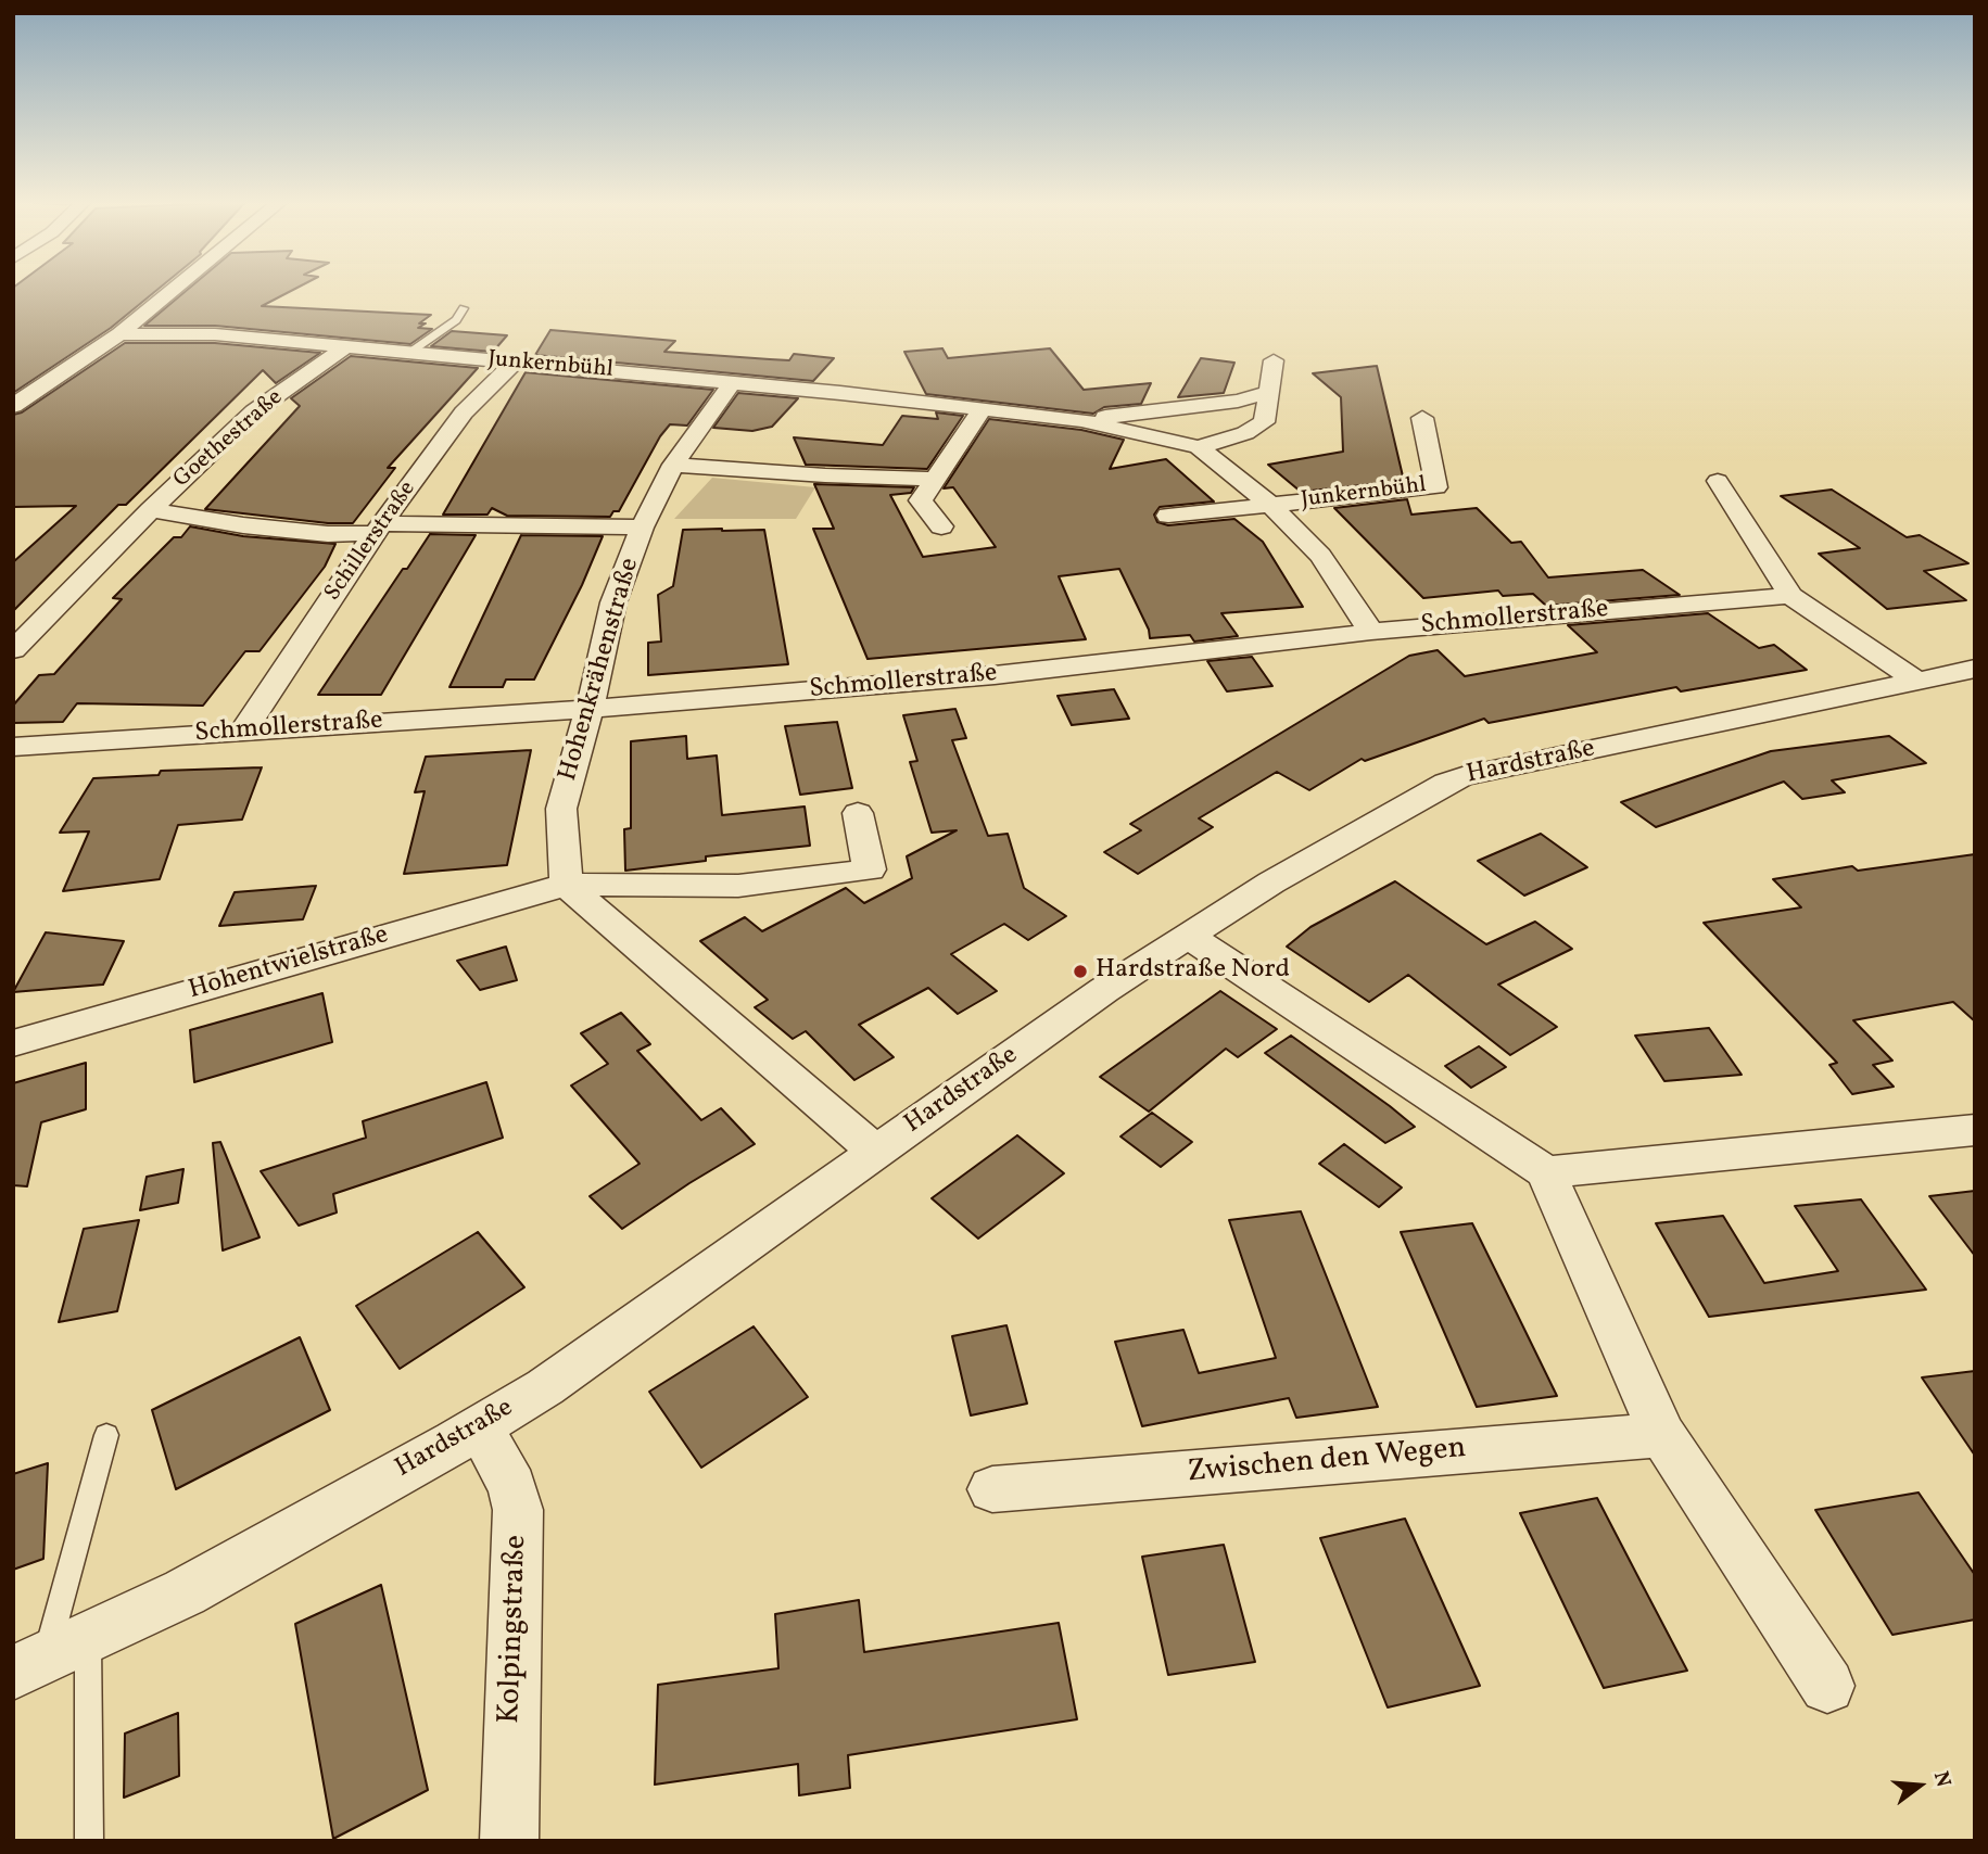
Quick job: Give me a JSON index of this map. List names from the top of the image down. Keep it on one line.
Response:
{"streets":{"street":["Junkernbühl","Goethestraße","Schillerstraße","Schmollerstraße","Hohenkrähenstraße","Hardstraße","Hohentwielstraße","Zwischen den Wegen","Kolpingstraße"]},"crossings":[["Junkernbühl","Goethestraße"],["Junkernbühl","Schillerstraße"],["Junkernbühl","Schmollerstraße"],["Junkernbühl","Hohenkrähenstraße"],["Goethestraße","Schillerstraße"],["Goethestraße","Hohenkrähenstraße"],["Schillerstraße","Schmollerstraße"],["Schmollerstraße","Hohenkrähenstraße"],["Hohenkrähenstraße","Hohentwielstraße"],["Hardstraße","Kolpingstraße"]],"places":["Hardstraße Nord"],"north":"right"}
